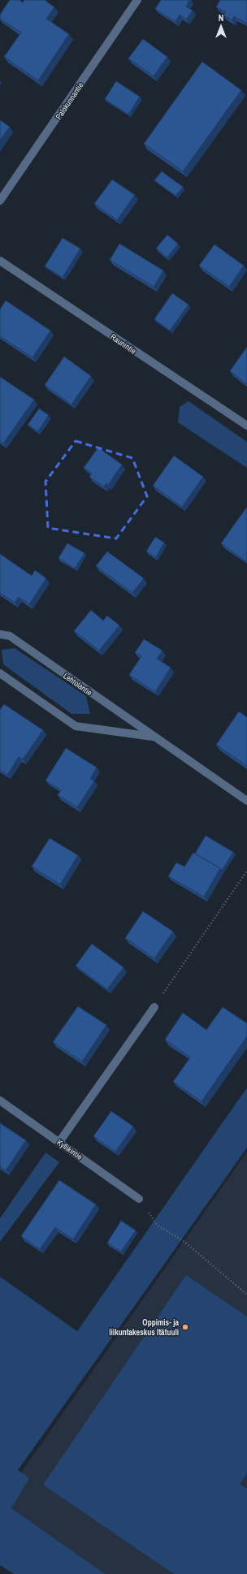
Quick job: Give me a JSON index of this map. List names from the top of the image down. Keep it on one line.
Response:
{"streets":{"street":["Palokunnantie","Raunintie","Lehtolantie","Kyllikintie"]},"places":["Oppimis- ja liikuntakeskus Itätuuli"],"north":"top"}
